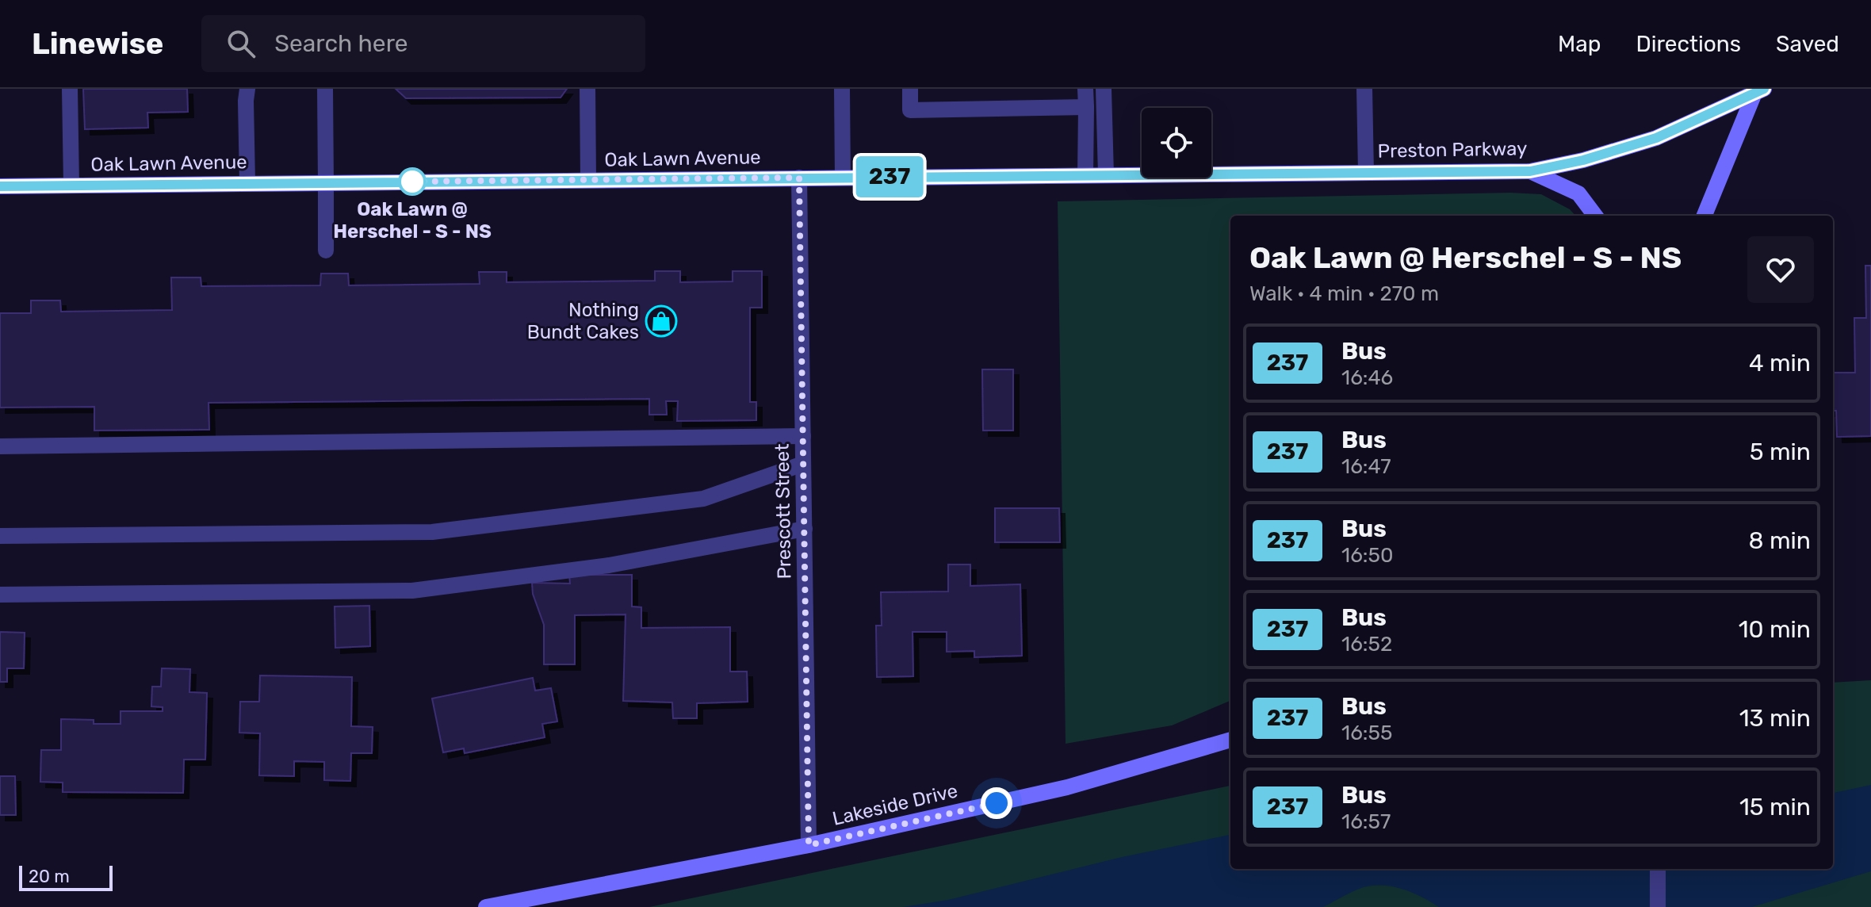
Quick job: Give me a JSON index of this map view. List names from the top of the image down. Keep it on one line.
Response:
{"streets":{"main road":["Preston Parkway","Oak Lawn Avenue","Lakeside Drive"],"street":["Prescott Street"]},"crossings":[["Preston Parkway","Oak Lawn Avenue"],["Oak Lawn Avenue","Prescott Street"],["Prescott Street","Lakeside Drive"]],"places":{"other":["Oak Lawn @ Herschel - S - NS"],"shop":["Nothing Bundt Cakes"]},"lines":["bus line 237"],"scale_bar":"20 m","page":{"header":"Linewise","search":"Search here","nav":["Map","Directions","Saved"],"on_map":"237","heading":["Oak Lawn @ Herschel - S - NS","Walk · 4 min · 270 m"],"list":[{"mark":"237","name":"Bus","note":"16:46","value":"4 min"},{"mark":"237","name":"Bus","note":"16:47","value":"5 min"},{"mark":"237","name":"Bus","note":"16:50","value":"8 min"},{"mark":"237","name":"Bus","note":"16:52","value":"10 min"},{"mark":"237","name":"Bus","note":"16:55","value":"13 min"},{"mark":"237","name":"Bus","note":"16:57","value":"15 min"}],"scale":"20 m"}}
